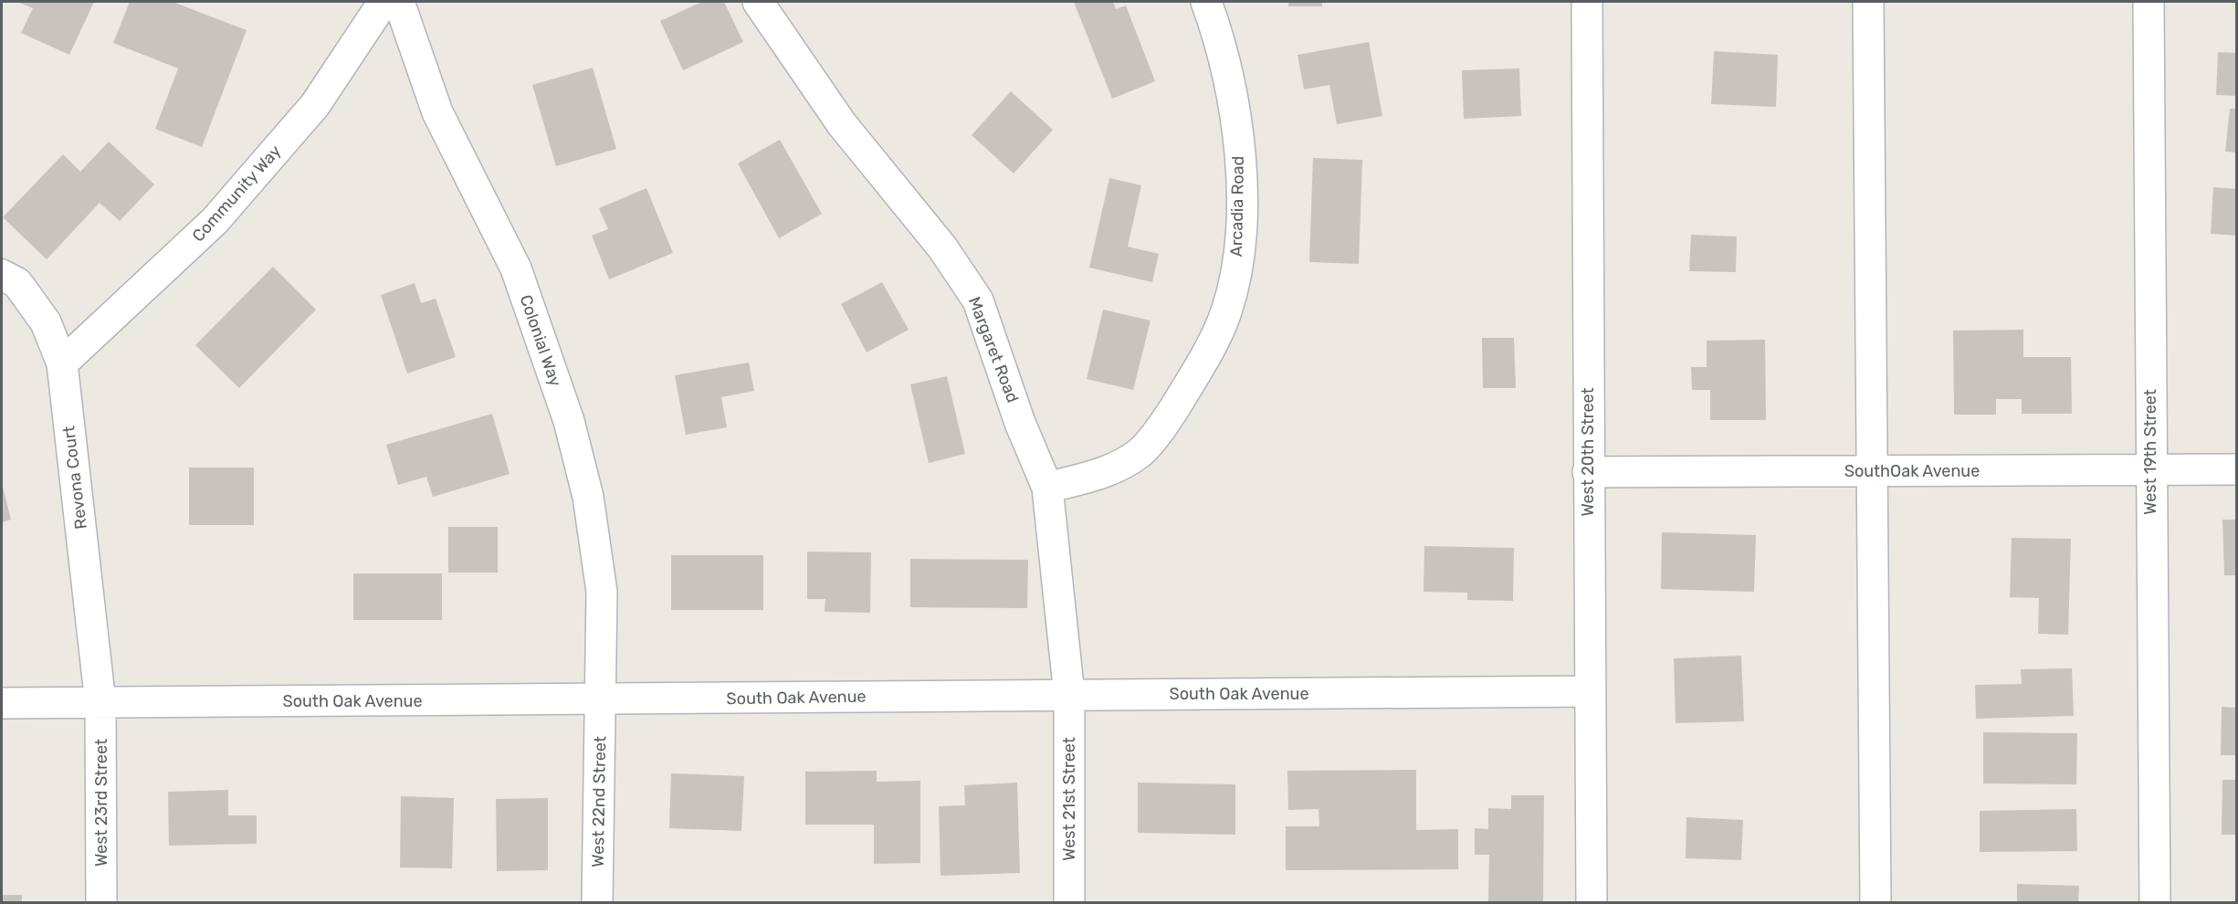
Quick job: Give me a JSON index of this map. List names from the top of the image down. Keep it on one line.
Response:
{"streets":{"street":["Community Way","Arcadia Road","Colonial Way","Margaret Road","West 20th Street","West 19th Street","SouthOak Avenue","Revona Court","South Oak Avenue","West 21st Street","West 22nd Street","West 23rd Street"]},"crossings":[["Community Way","Revona Court"],["Arcadia Road","Margaret Road"],["Colonial Way","South Oak Avenue"],["Colonial Way","West 22nd Street"],["Margaret Road","South Oak Avenue"],["Margaret Road","West 21st Street"],["West 20th Street","SouthOak Avenue"],["West 20th Street","South Oak Avenue"],["West 19th Street","SouthOak Avenue"],["Revona Court","South Oak Avenue"],["Revona Court","West 23rd Street"],["South Oak Avenue","West 21st Street"],["South Oak Avenue","West 22nd Street"],["South Oak Avenue","West 23rd Street"]]}
